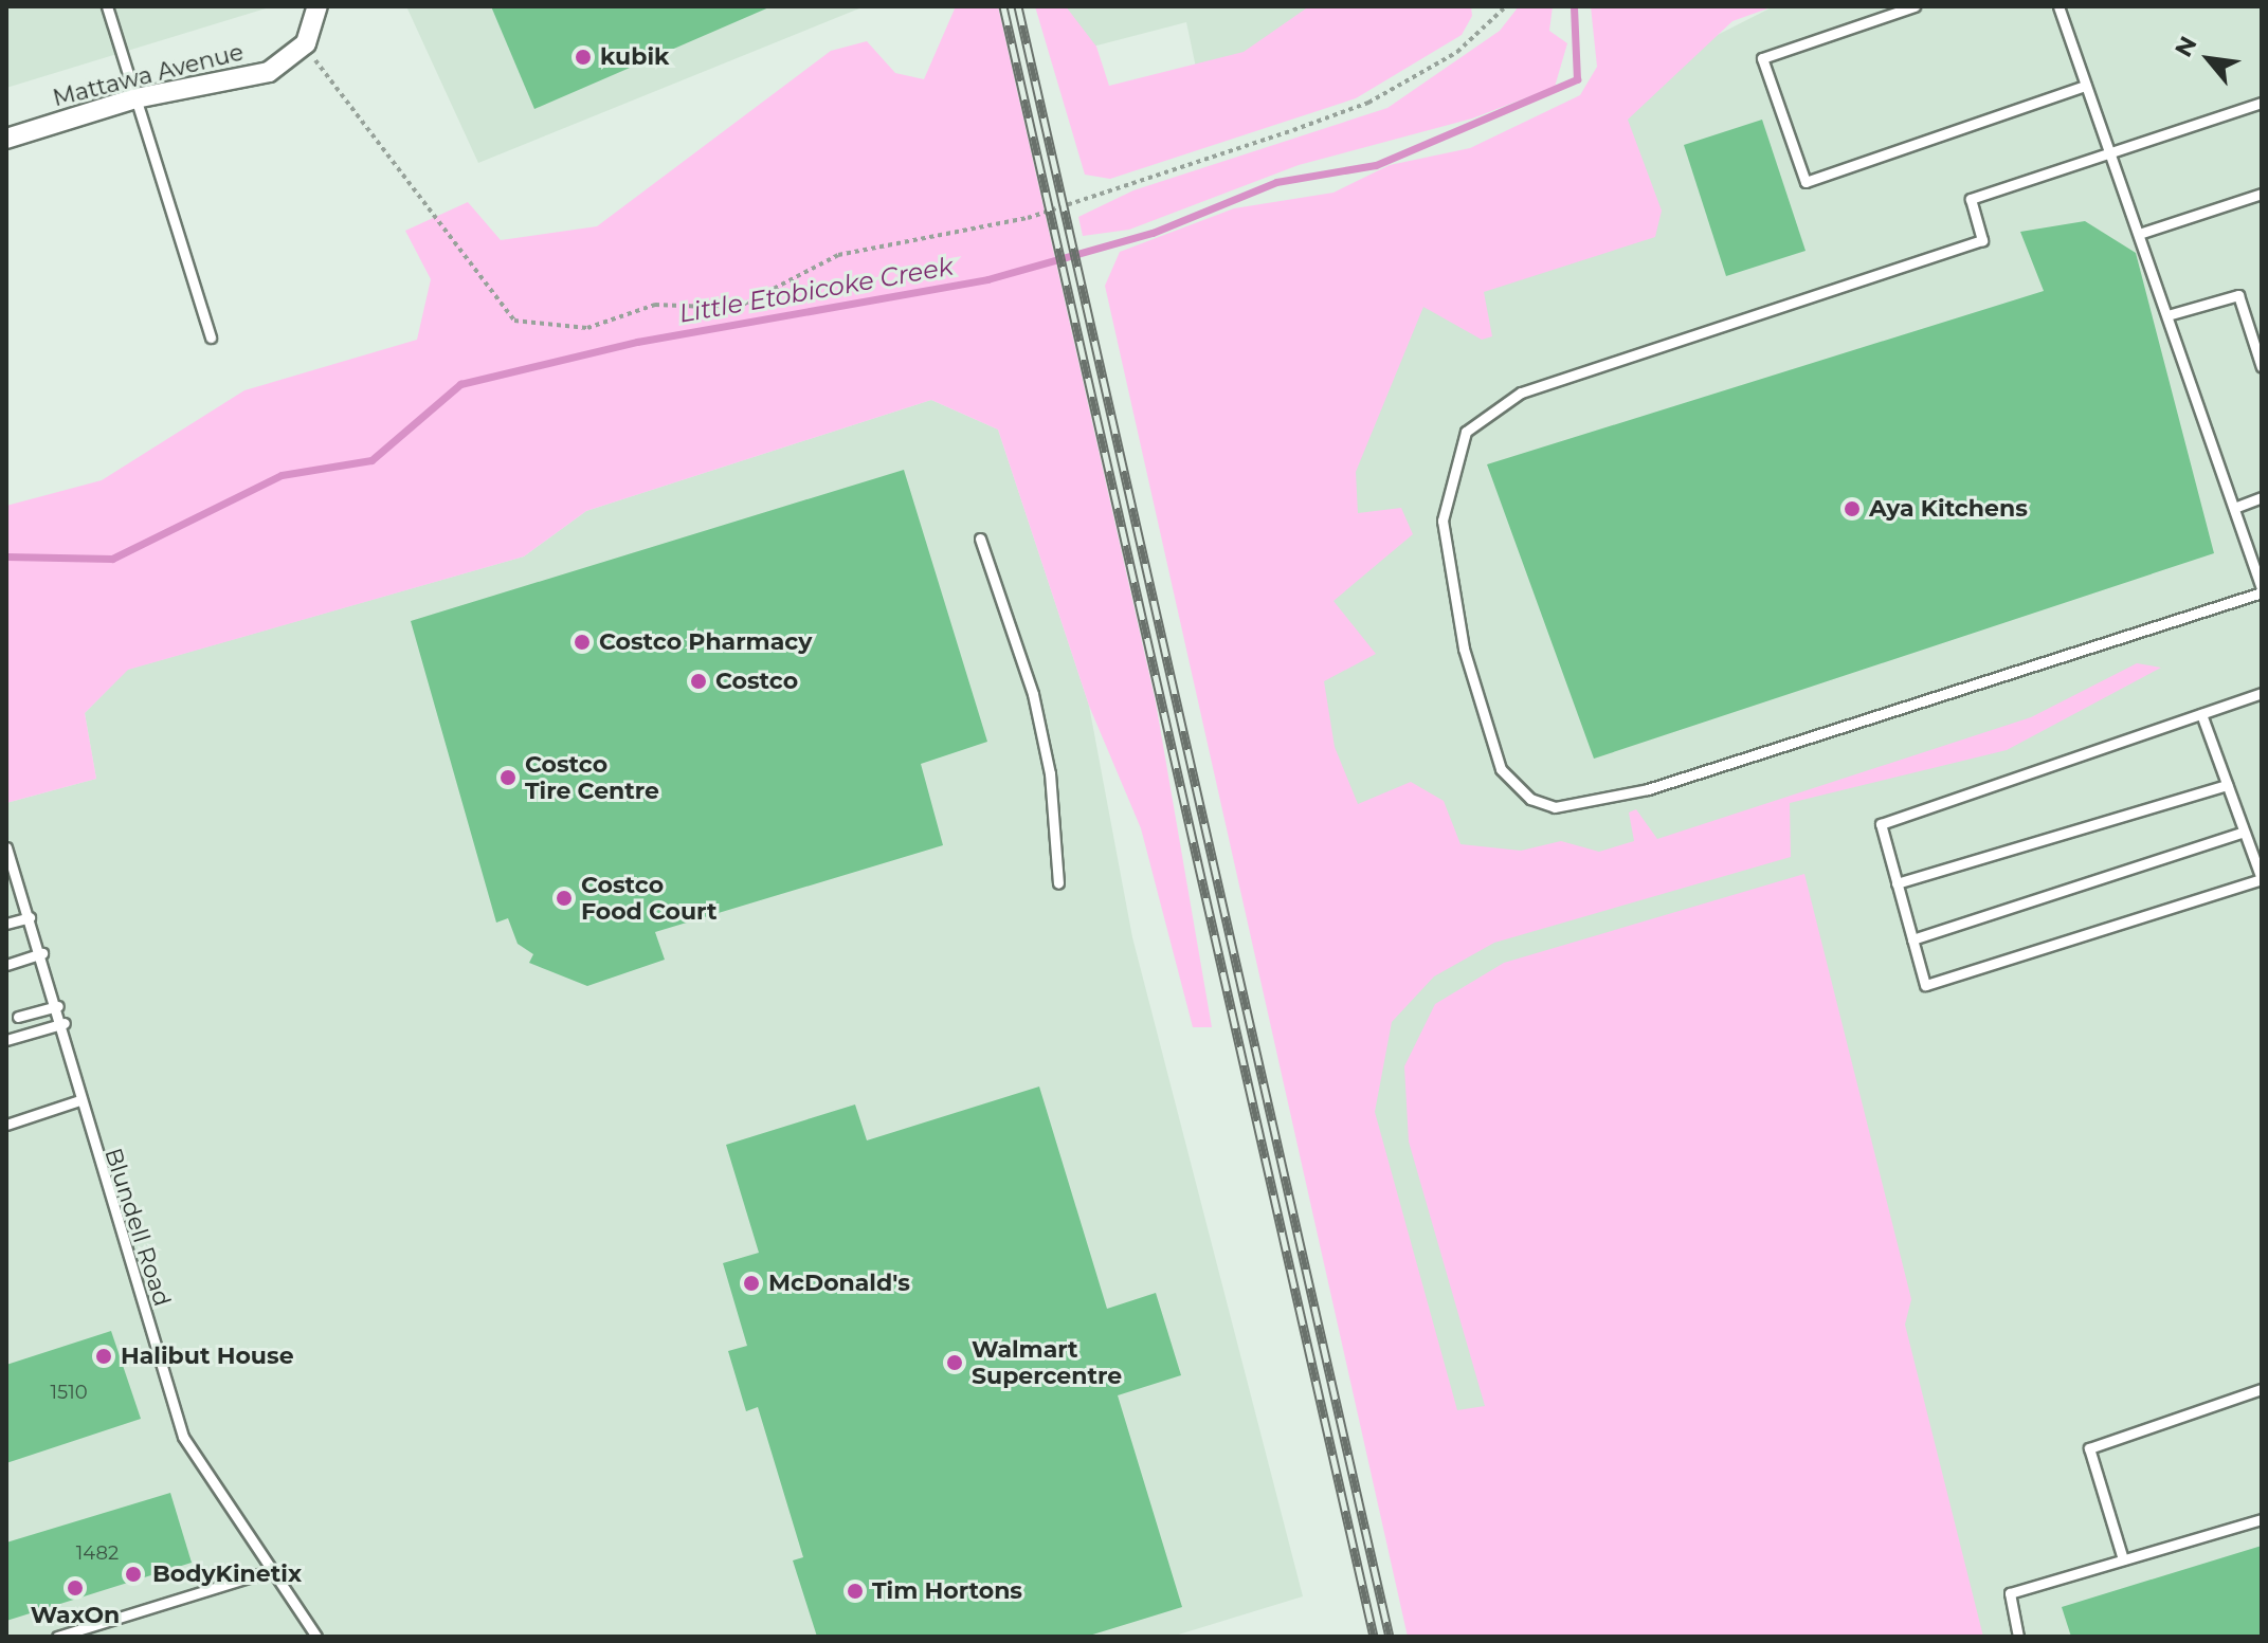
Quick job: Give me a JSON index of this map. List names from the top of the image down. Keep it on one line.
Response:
{"streets":{"street":["Mattawa Avenue"],"lane":["Blundell Road"]},"water":["Little Etobicoke Creek"],"places":["kubik","Aya Kitchens","Costco Pharmacy","Costco","Costco Tire Centre","Costco Food Court","McDonald's","Halibut House","Walmart Supercentre","BodyKinetix","WaxOn","Tim Hortons"],"house_numbers":["1510","1482"],"north":"top left"}
